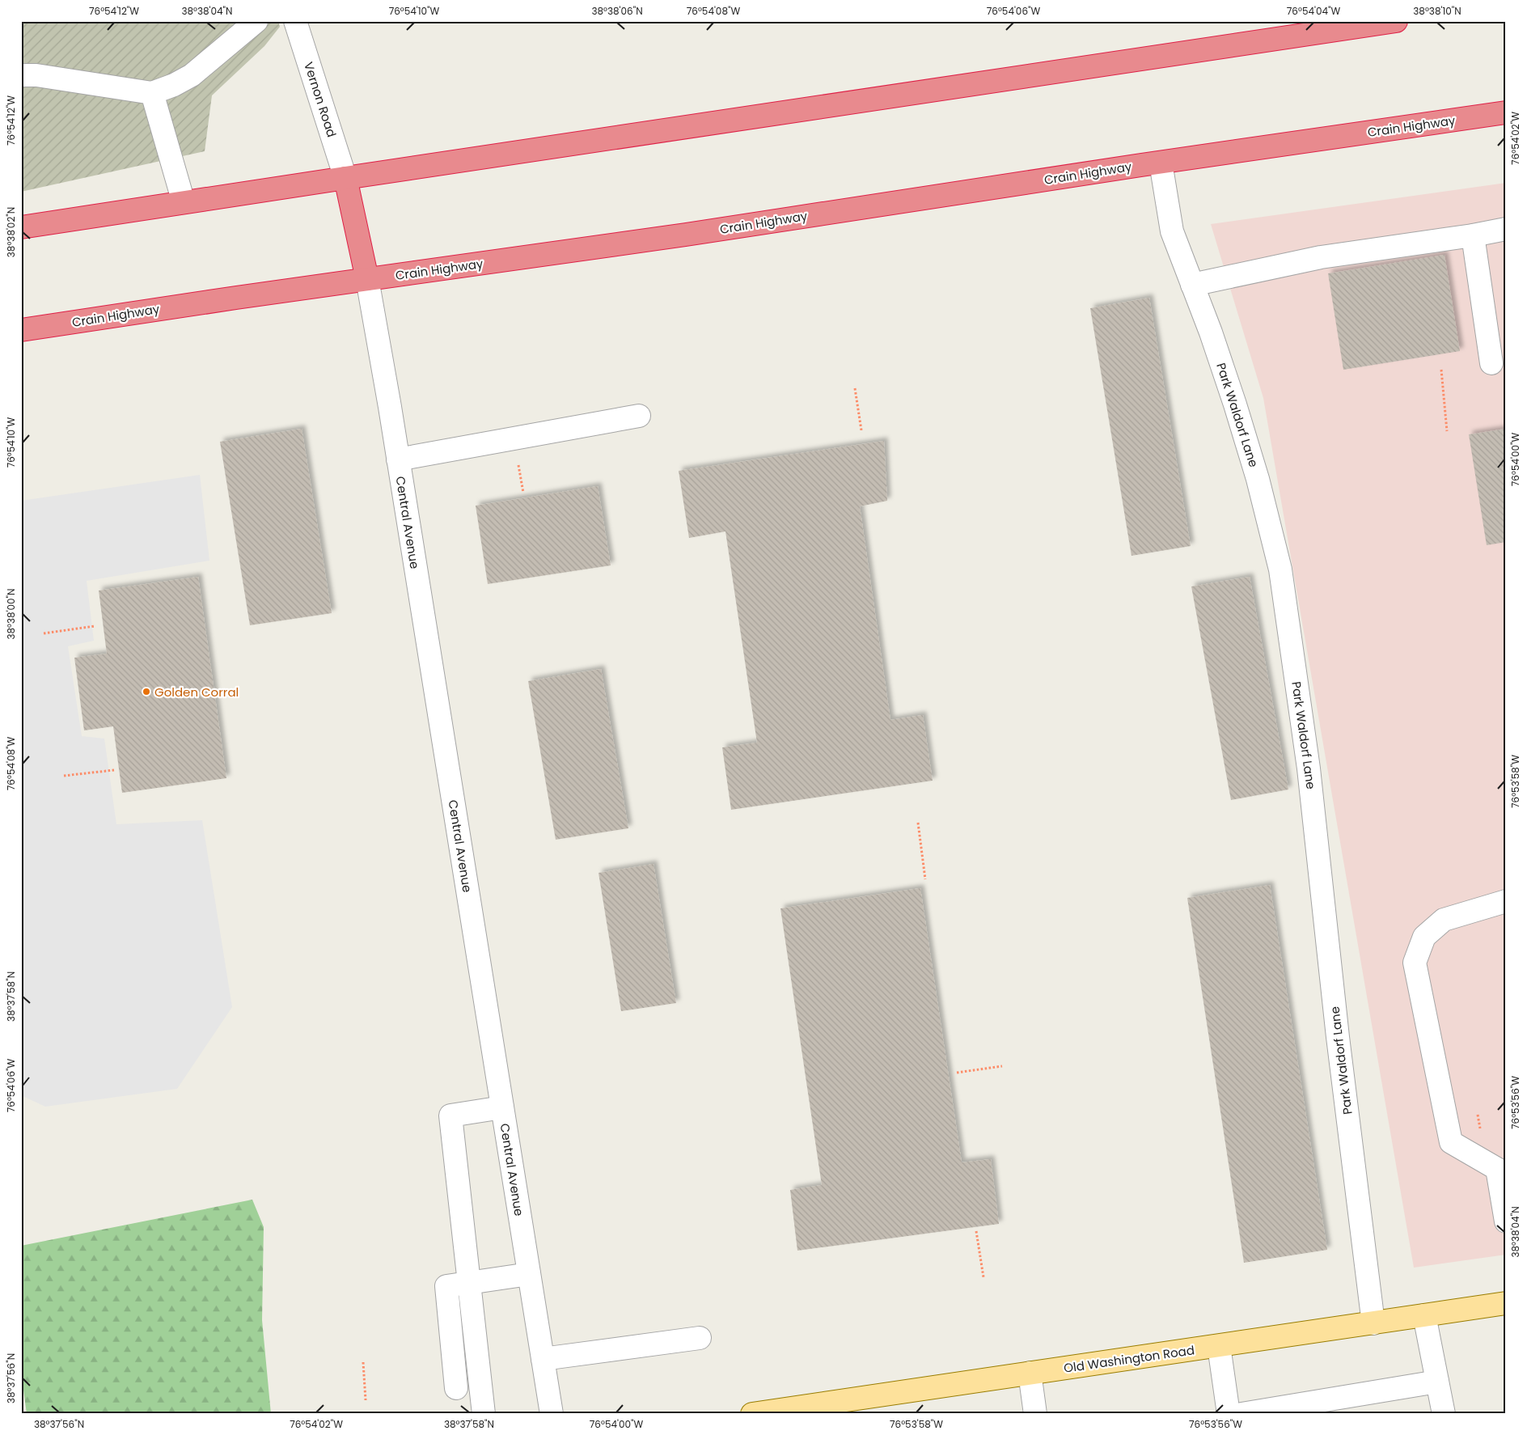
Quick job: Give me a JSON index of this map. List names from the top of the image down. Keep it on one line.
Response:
{"streets":{"highway":["Crain Highway"],"main road":["Old Washington Road"],"street":["Vernon Road","Park Waldorf Lane","Central Avenue"]},"crossings":[["Crain Highway","Park Waldorf Lane"],["Crain Highway","Central Avenue"],["Park Waldorf Lane","Old Washington Road"]],"places":["Golden Corral"],"coordinates":["76°54'12\"W","38°38'04\"N","76°54'10\"W","38°38'06\"N","76°54'08\"W","76°54'06\"W","76°54'04\"W","38°38'10\"N","76°54'02\"W","38°38'02\"N","76°54'00\"W","38°38'00\"N","76°53'58\"W","38°37'58\"N","76°53'56\"W","38°37'56\"N"]}
